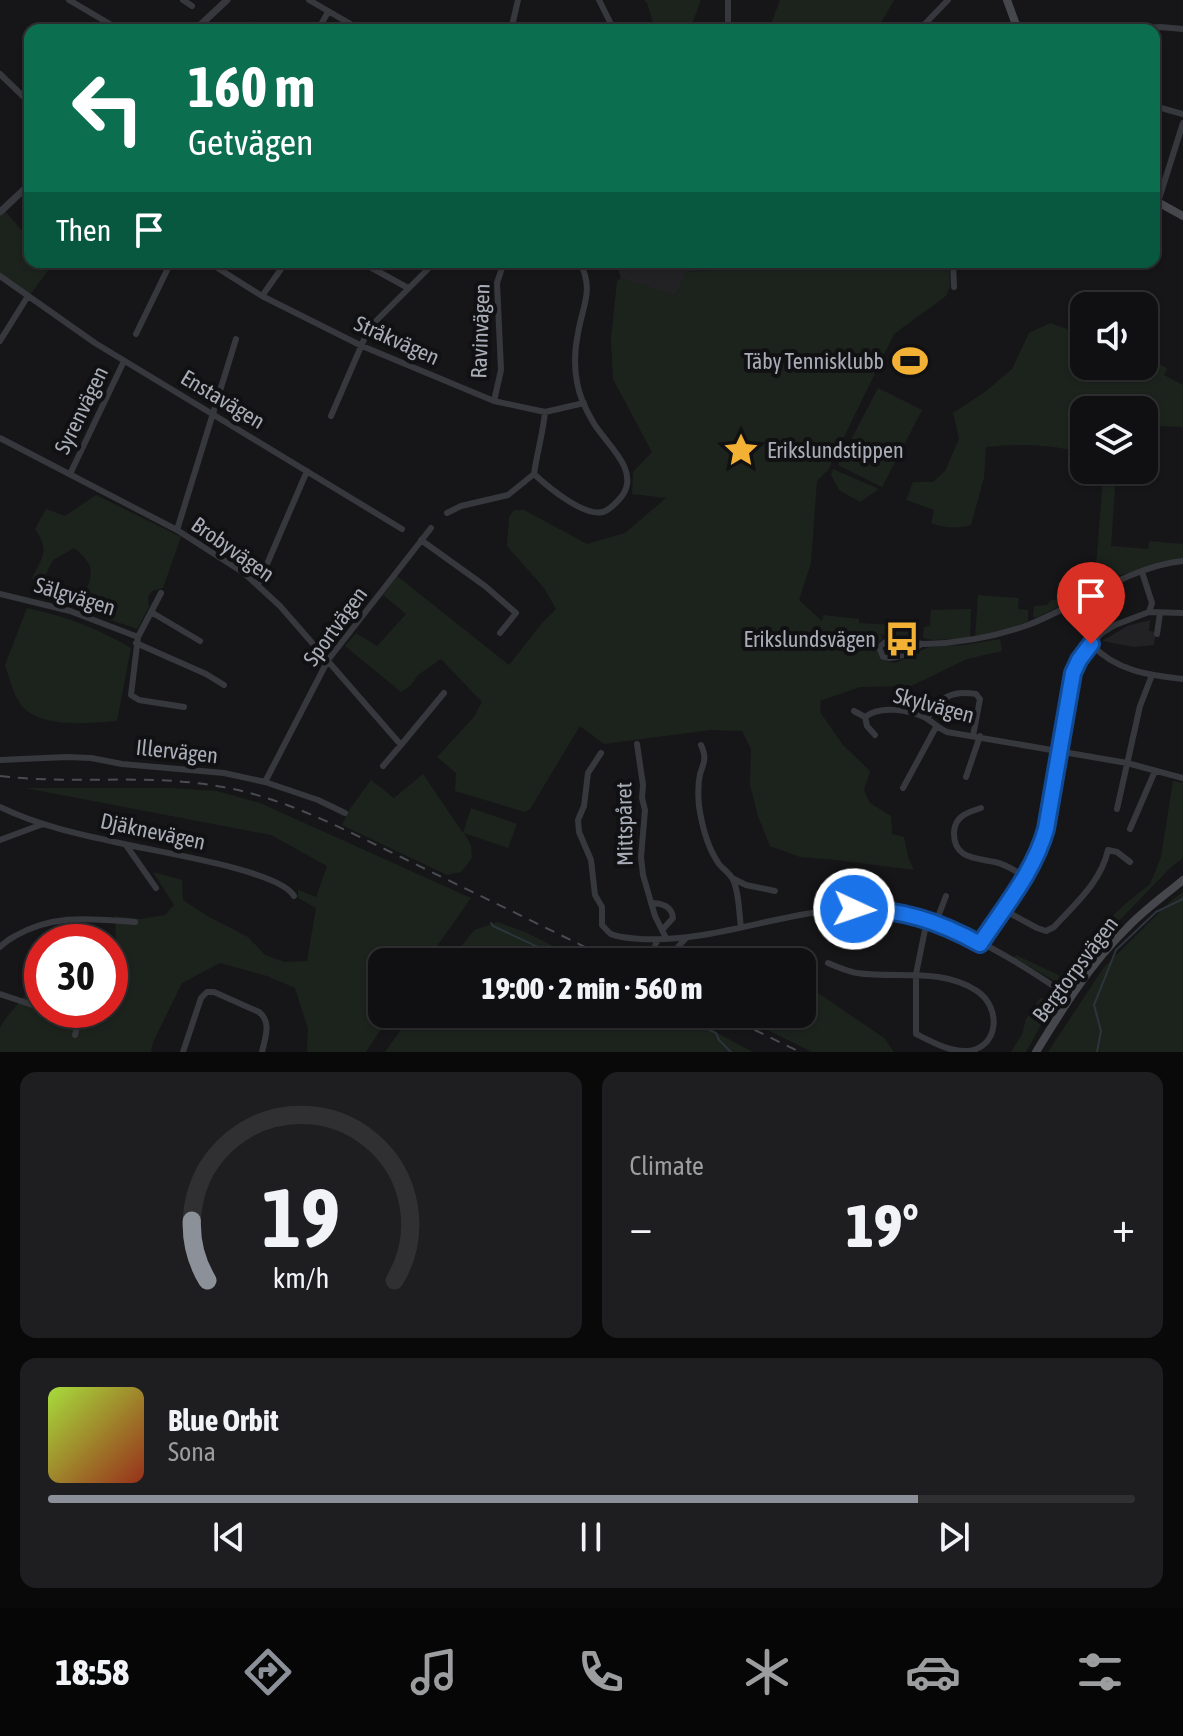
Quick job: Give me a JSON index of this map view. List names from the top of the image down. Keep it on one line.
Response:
{"streets":{"main road":["Bergtorpsvägen"],"street":["Ravinvägen","Stråkvägen","Enstavägen","Syrenvägen","Brobyvägen","Sälgvägen","Sportvägen","Skylvägen","Illervägen","Mittspåret","Djäknevägen"]},"crossings":[["Ravinvägen","Stråkvägen"],["Enstavägen","Syrenvägen"],["Syrenvägen","Brobyvägen"],["Brobyvägen","Sportvägen"],["Sportvägen","Illervägen"]],"places":{"sports":["Täby Tennisklubb"],"place":["Erikslundstippen"],"bus stop":["Erikslundsvägen"]},"page":{"turn":["160 m","Getvägen"],"then":"Then","limit":"30","trip":"19:00 · 2 min · 560 m","tile":"Climate","heat":["−","19°","+"],"song":["Blue Orbit","Sona"],"tabs":"18:58","gauge":["19","km/h"]}}
